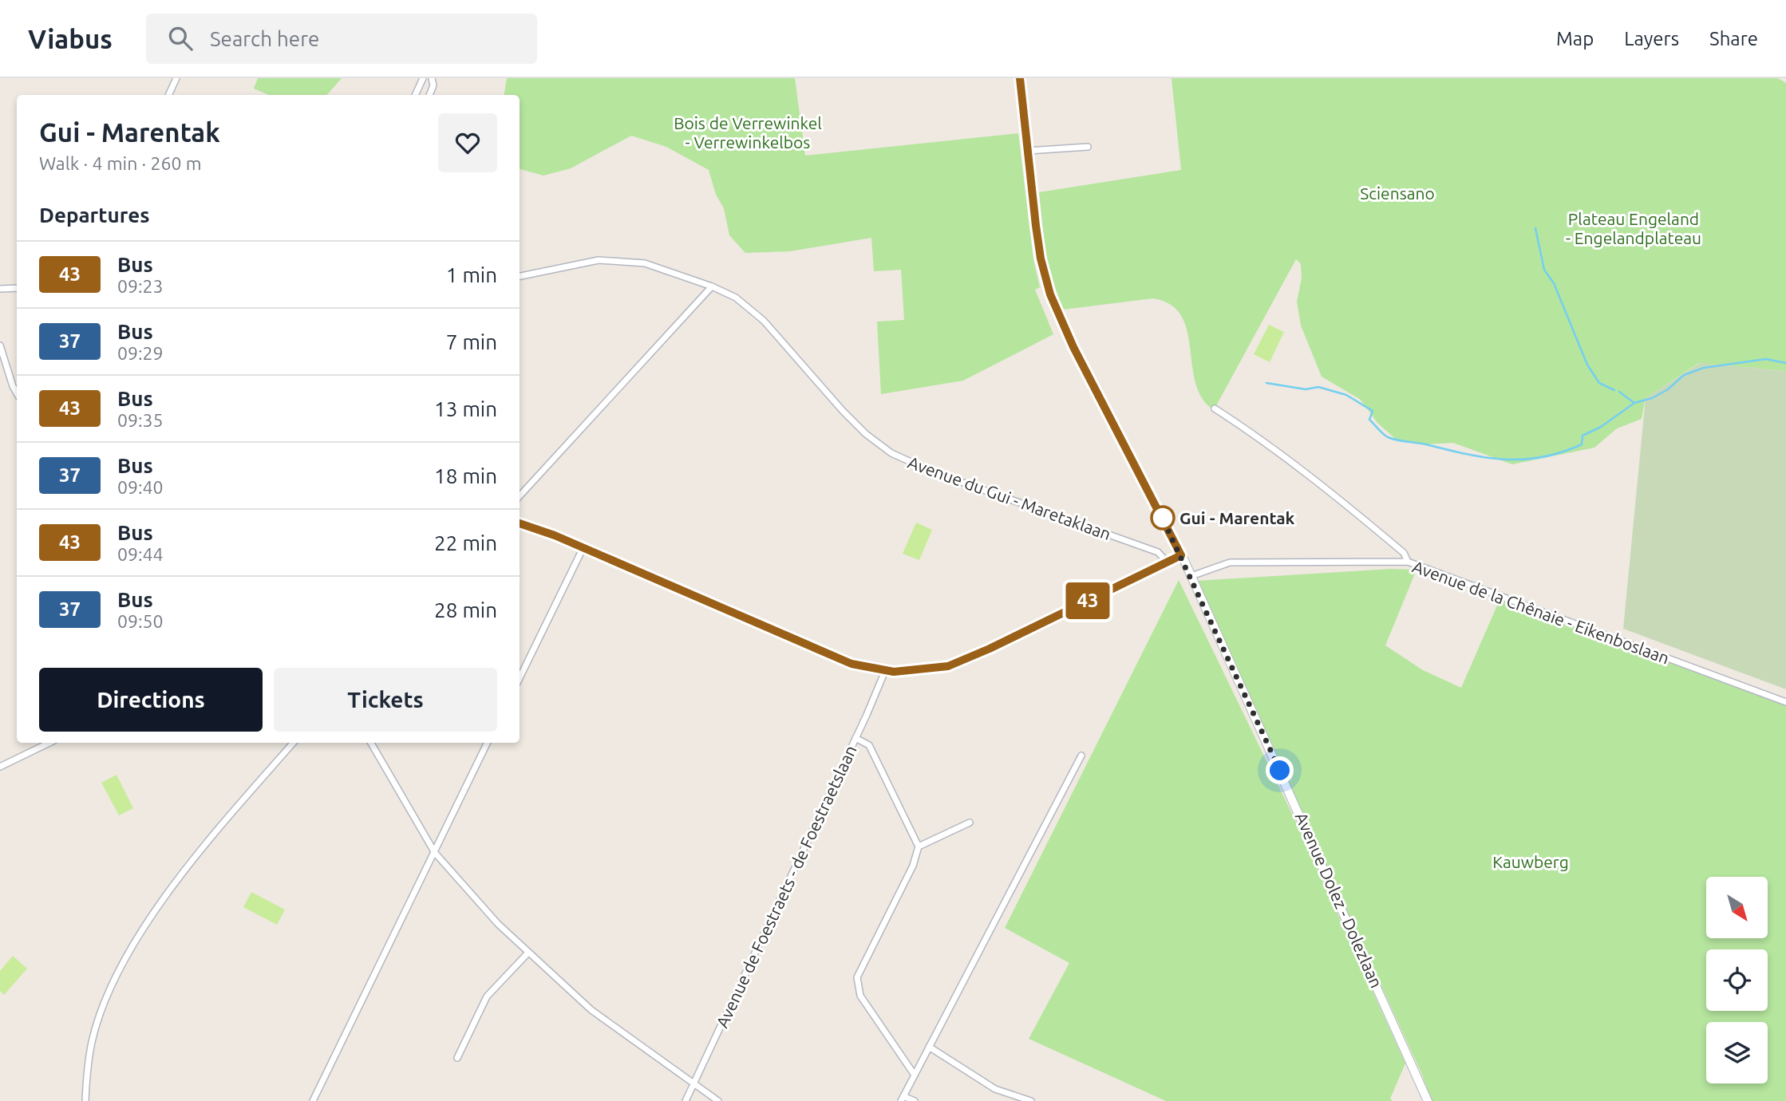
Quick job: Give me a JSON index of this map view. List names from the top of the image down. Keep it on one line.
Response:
{"streets":{"street":["Avenue du Gui - Maretaklaan","Avenue de la Chênaie - Eikenboslaan","Avenue de Foestraets - de Foestraetslaan","Avenue Dolez - Dolezlaan"]},"crossings":[["Avenue de la Chênaie - Eikenboslaan","Avenue Dolez - Dolezlaan"]],"parks":["Bois de Verrewinkel - Verrewinkelbos","Sciensano","Plateau Engeland - Engelandplateau","Kauwberg"],"places":["Gui - Marentak"],"lines":["bus line 43"],"north":"bottom right","page":{"header":"Viabus","search":"Search here","nav":["Map","Layers","Share"],"on_map":"43","heading":[["Gui - Marentak","Walk · 4 min · 260 m"],"Departures"],"list":[{"mark":"43","name":"Bus","note":"09:23","value":"1 min"},{"mark":"37","name":"Bus","note":"09:29","value":"7 min"},{"mark":"43","name":"Bus","note":"09:35","value":"13 min"},{"mark":"37","name":"Bus","note":"09:40","value":"18 min"},{"mark":"43","name":"Bus","note":"09:44","value":"22 min"},{"mark":"37","name":"Bus","note":"09:50","value":"28 min"}],"buttons":["Directions","Tickets"]}}
